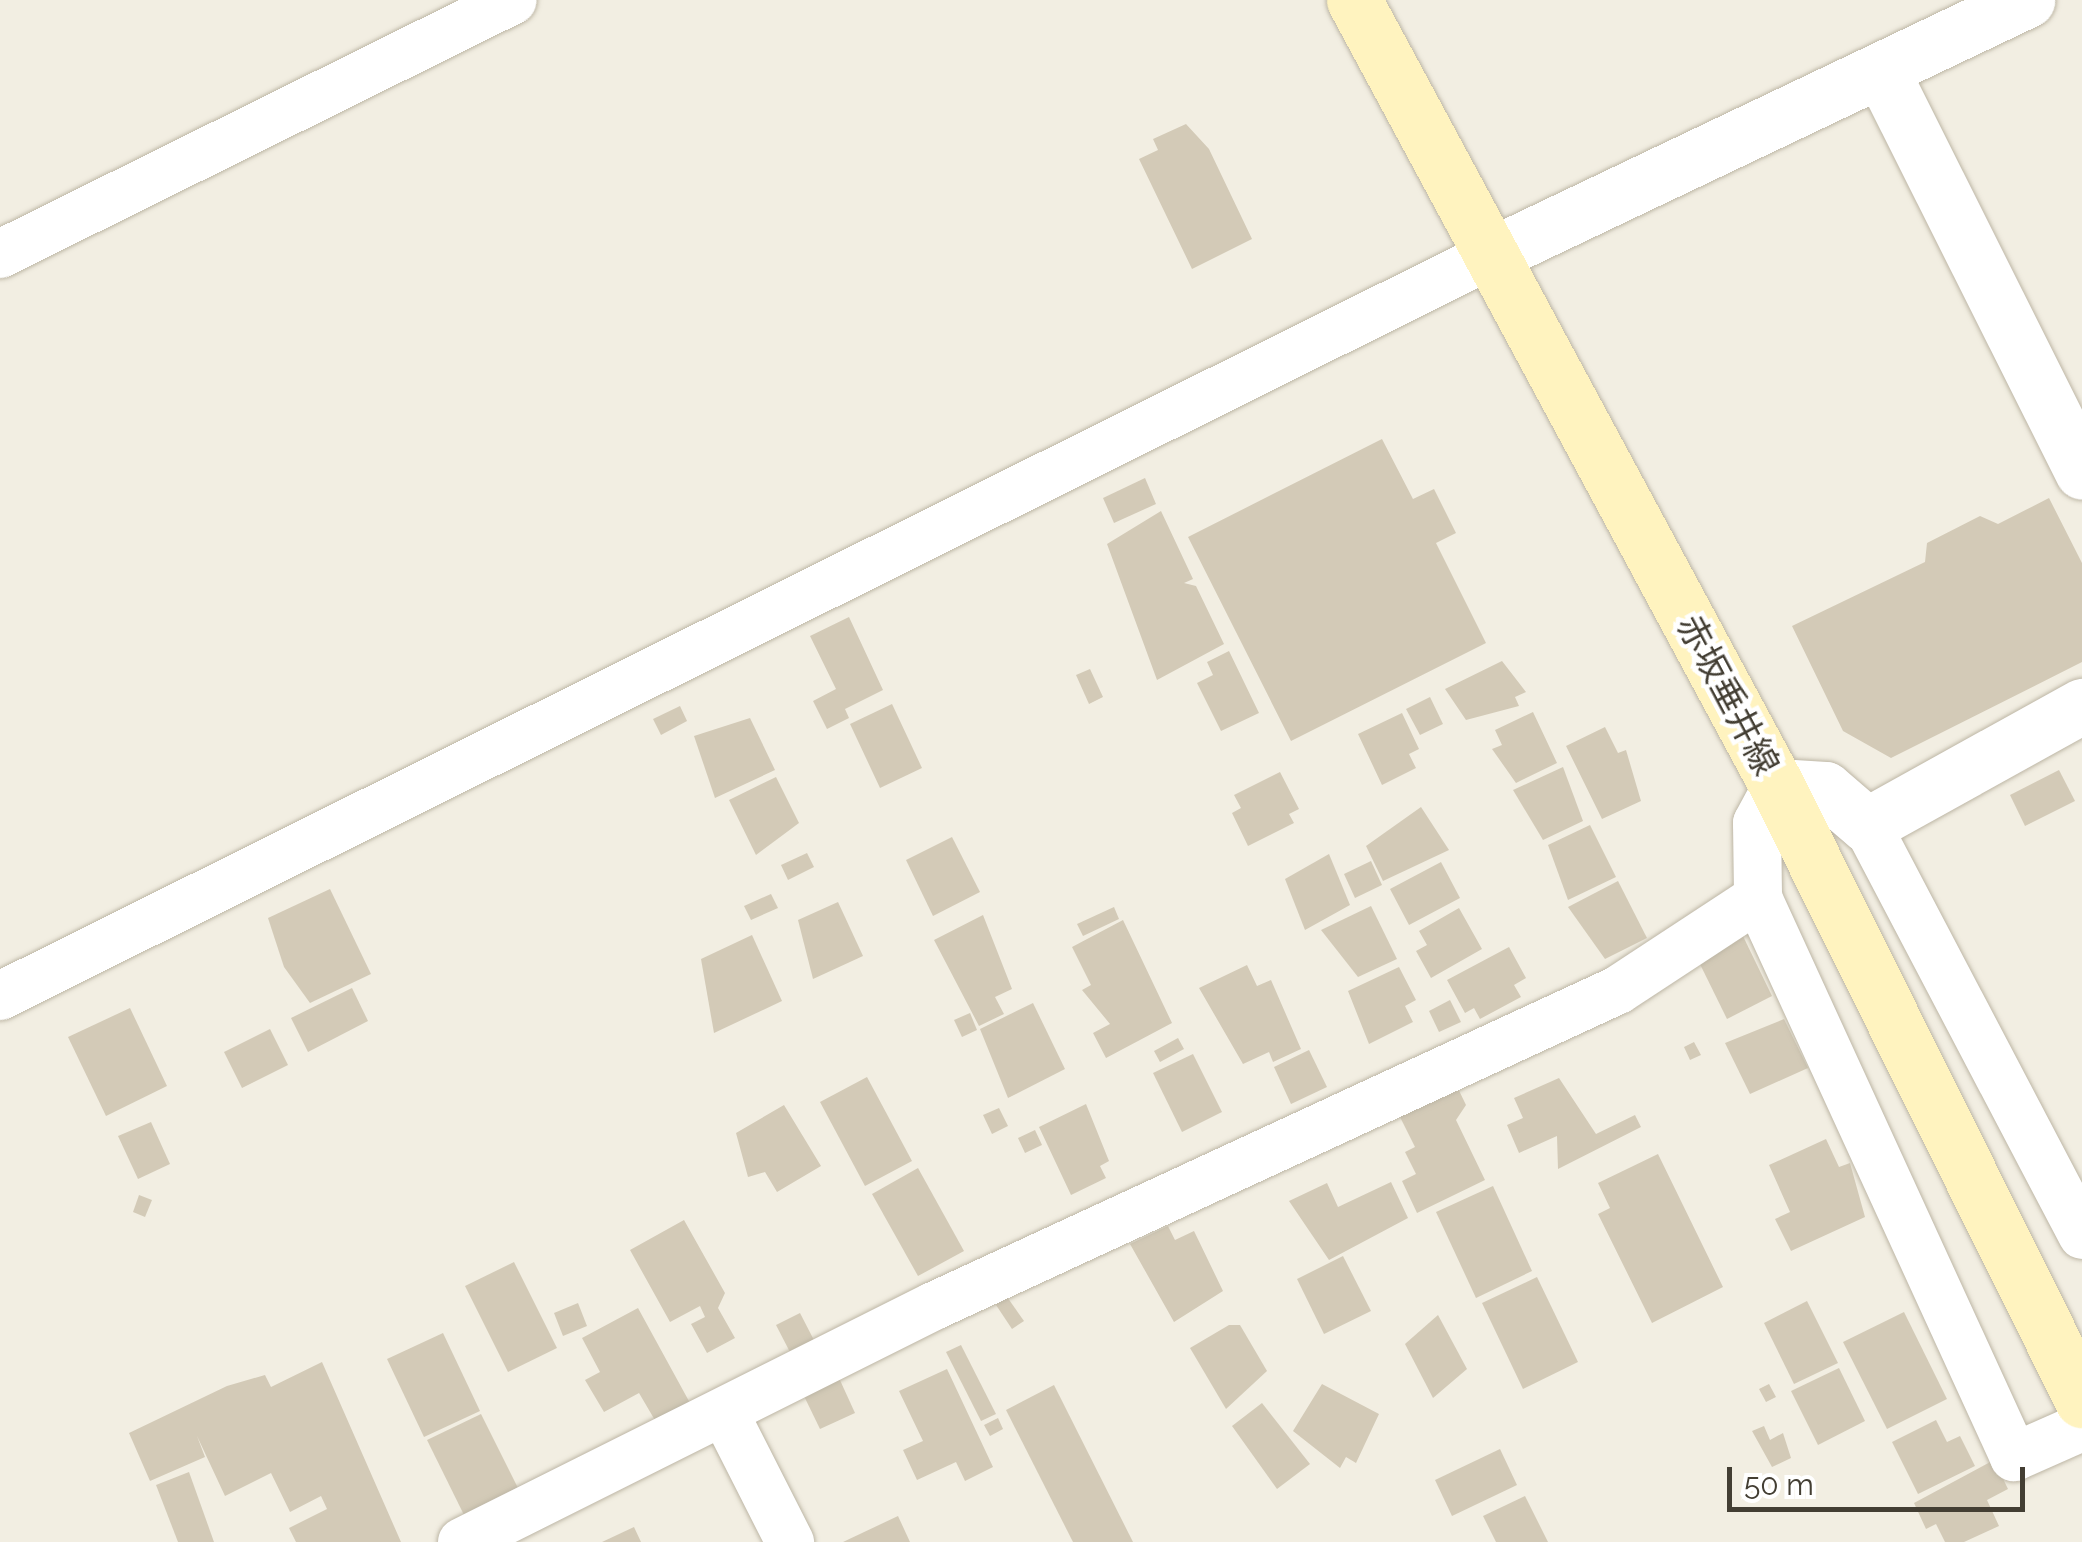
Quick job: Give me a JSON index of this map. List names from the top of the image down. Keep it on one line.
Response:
{"streets":{"main road":["赤坂垂井線"]},"scale_bar":"50 m"}
